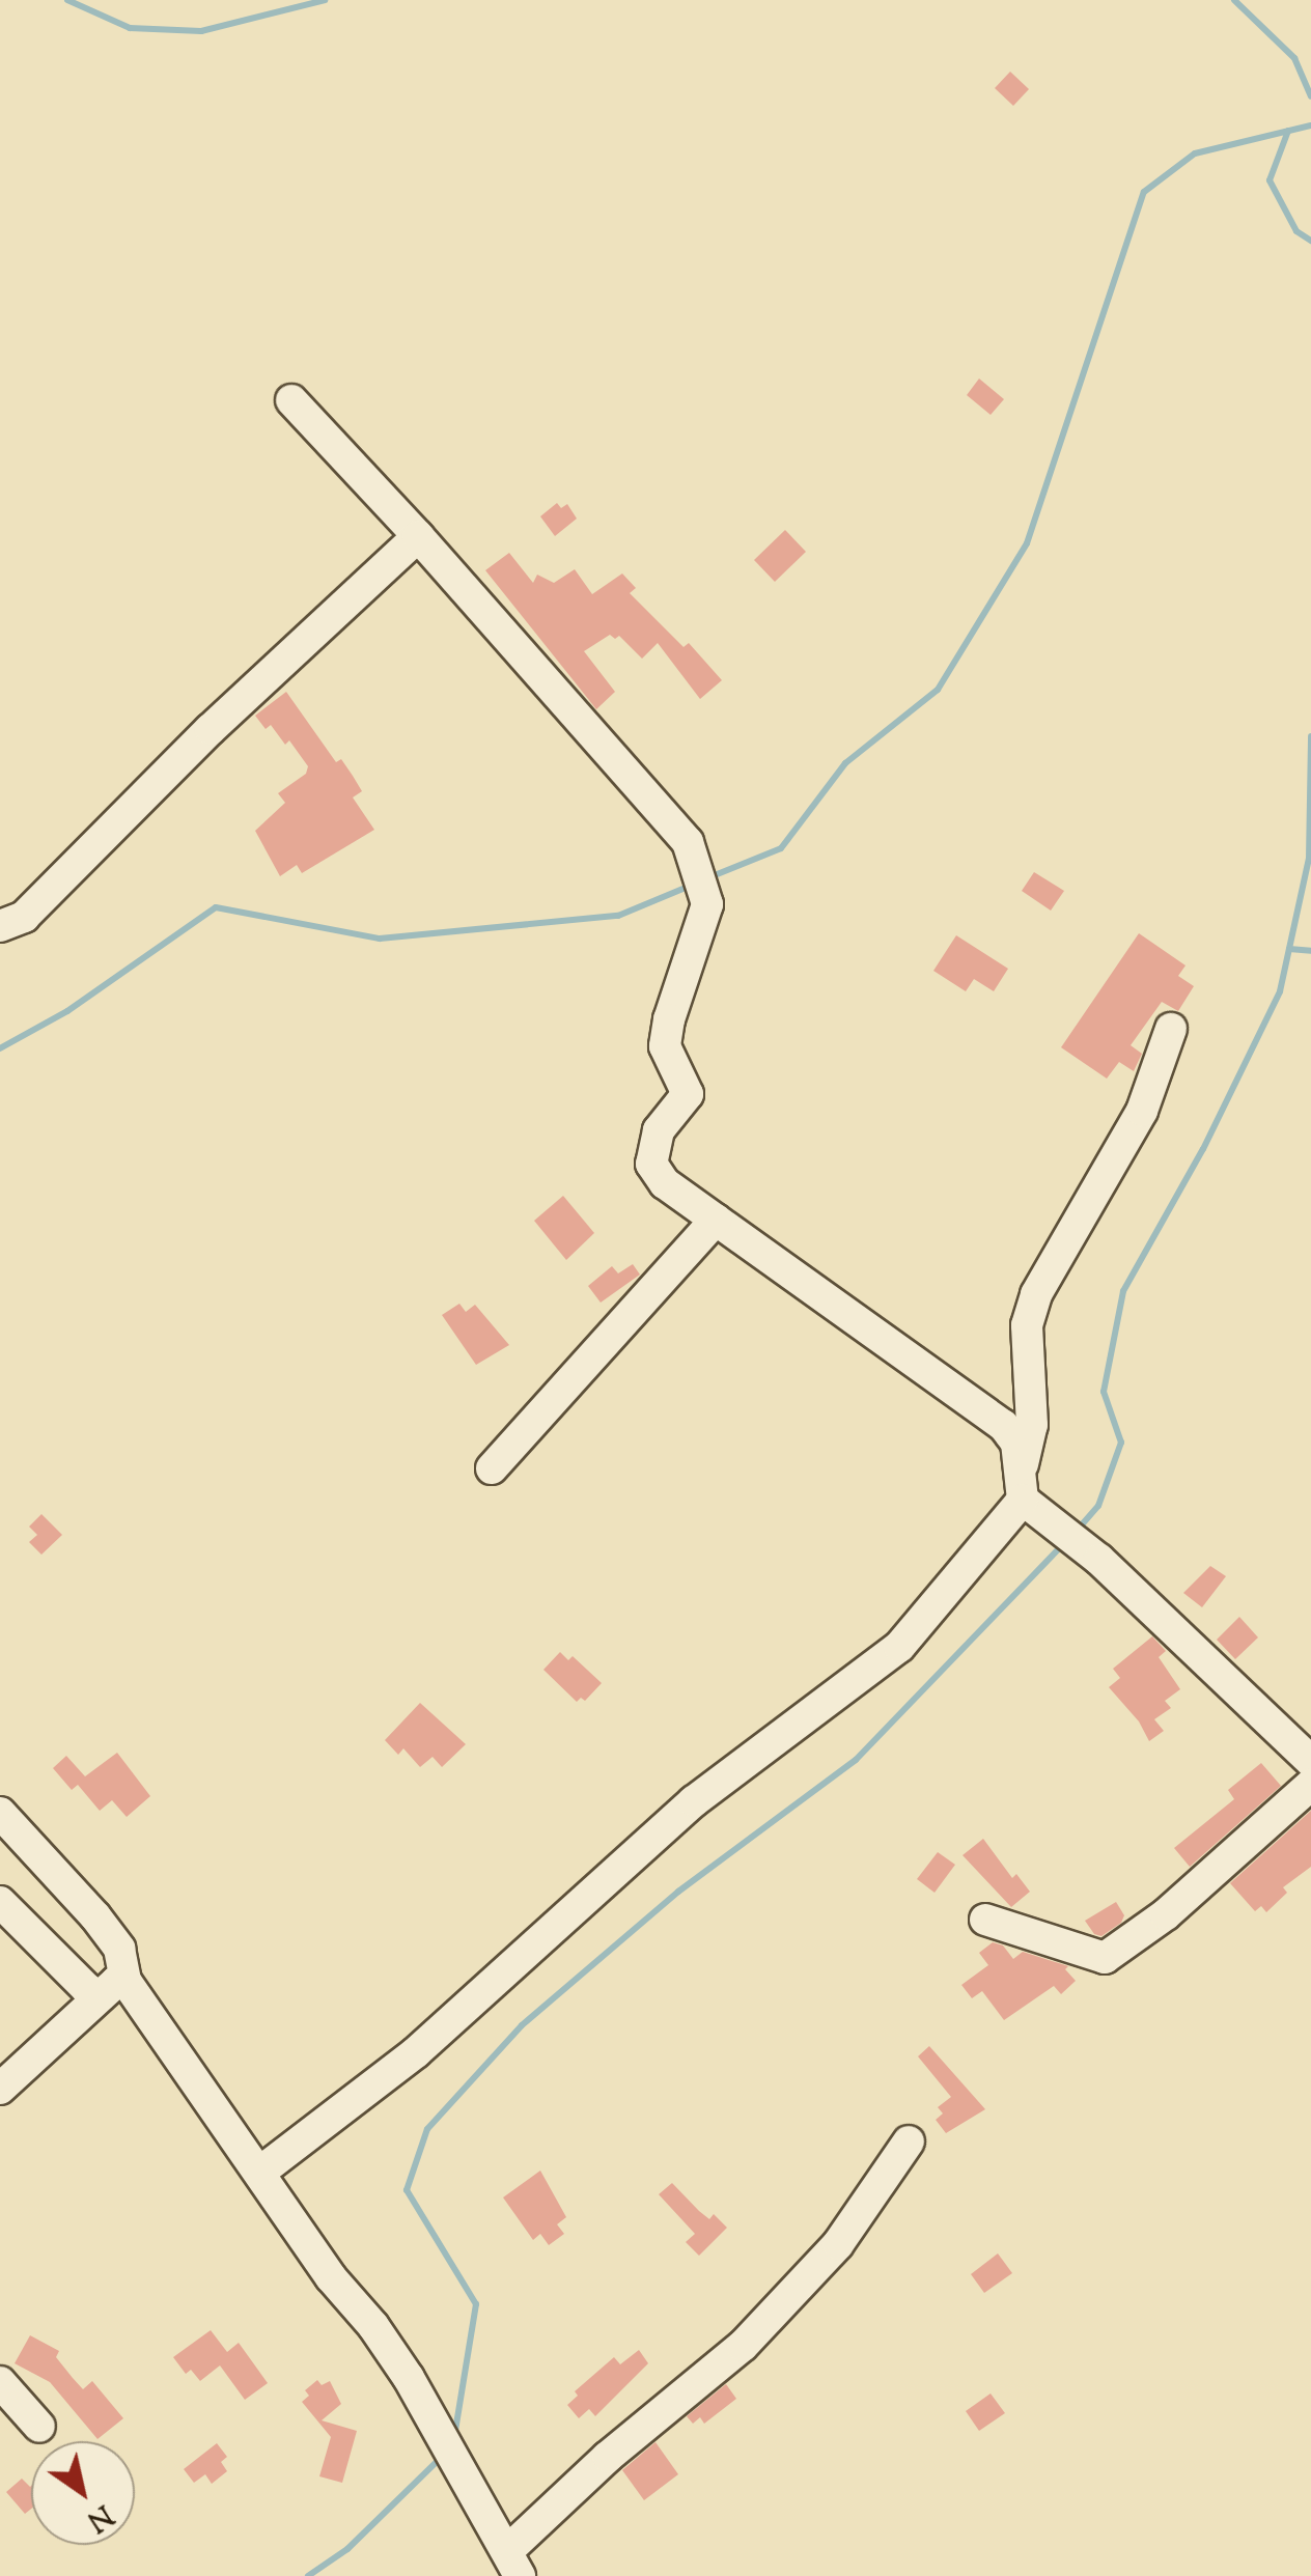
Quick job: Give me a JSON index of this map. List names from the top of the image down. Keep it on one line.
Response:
{"north":"bottom right"}
